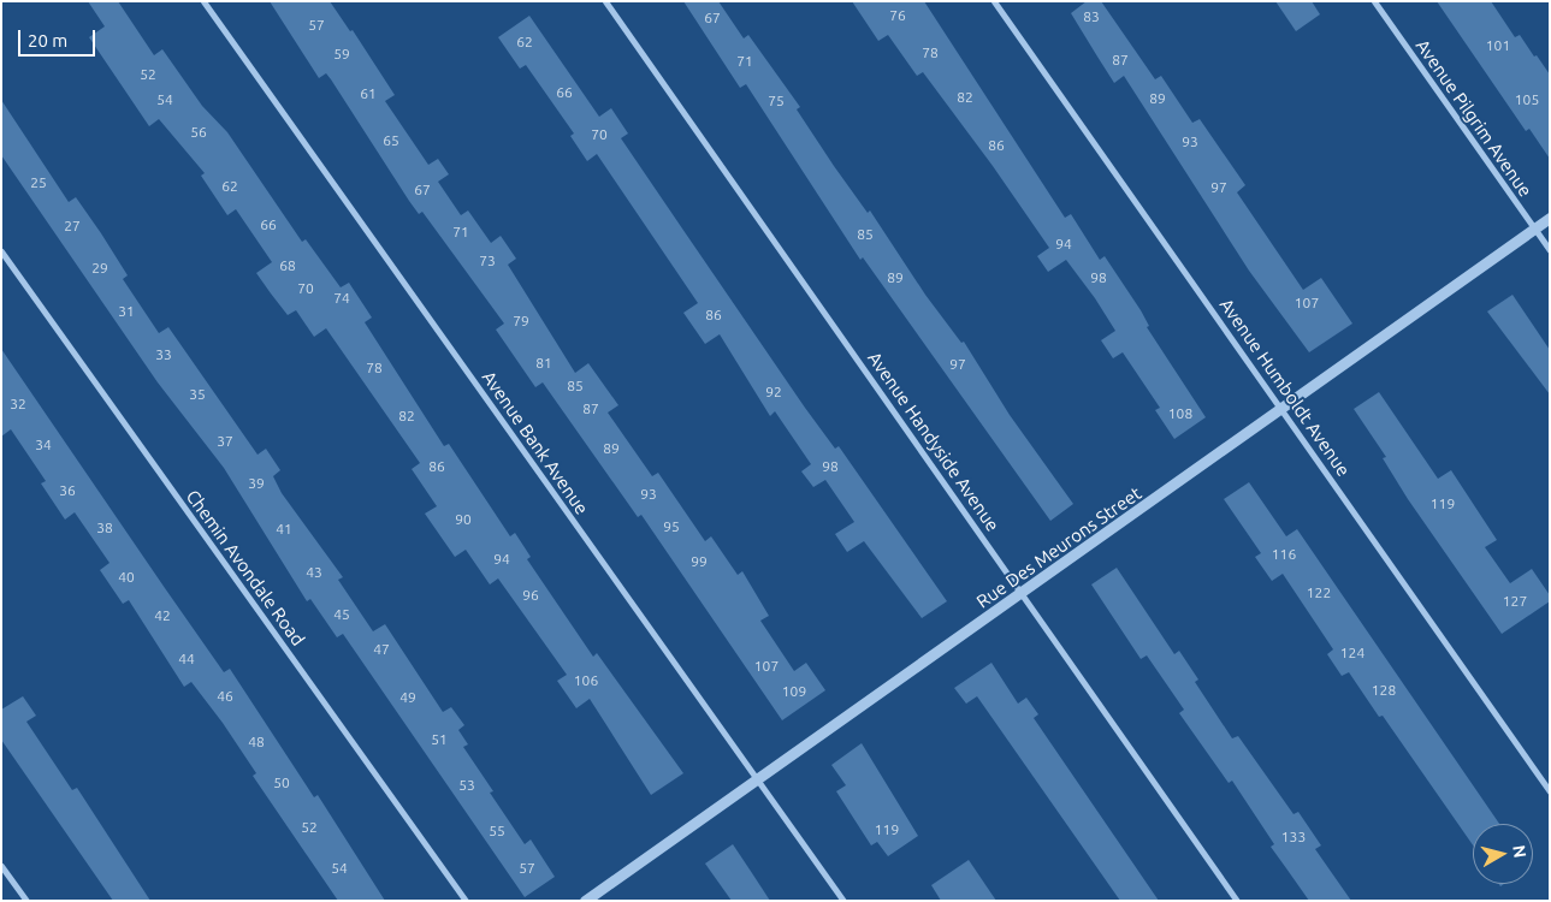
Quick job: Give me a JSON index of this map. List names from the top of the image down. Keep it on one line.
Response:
{"streets":{"street":["Avenue Pilgrim Avenue","Avenue Humboldt Avenue","Avenue Handyside Avenue","Avenue Bank Avenue","Rue Des Meurons Street","Chemin Avondale Road"]},"crossings":[["Avenue Pilgrim Avenue","Rue Des Meurons Street"],["Avenue Humboldt Avenue","Rue Des Meurons Street"],["Avenue Handyside Avenue","Rue Des Meurons Street"],["Avenue Bank Avenue","Rue Des Meurons Street"]],"house_numbers":["76","83","67","57","62","101","78","59","87","71","52","66","61","82","89","54","105","75","56","70","65","93","86","25","62","97","67","66","27","71","85","94","73","68","29","89","98","70","74","107","31","86","79","33","81","97","78","85","92","35","32","87","108","82","37","34","89","86","98","39","36","93","119","90","95","38","41","116","94","99","43","40","122","96","127","45","42","47","124","44","107","106","128","109","46","49","51","48","50","53","52","119","55","133","54","57"],"scale_bar":"20 m","north":"right"}
